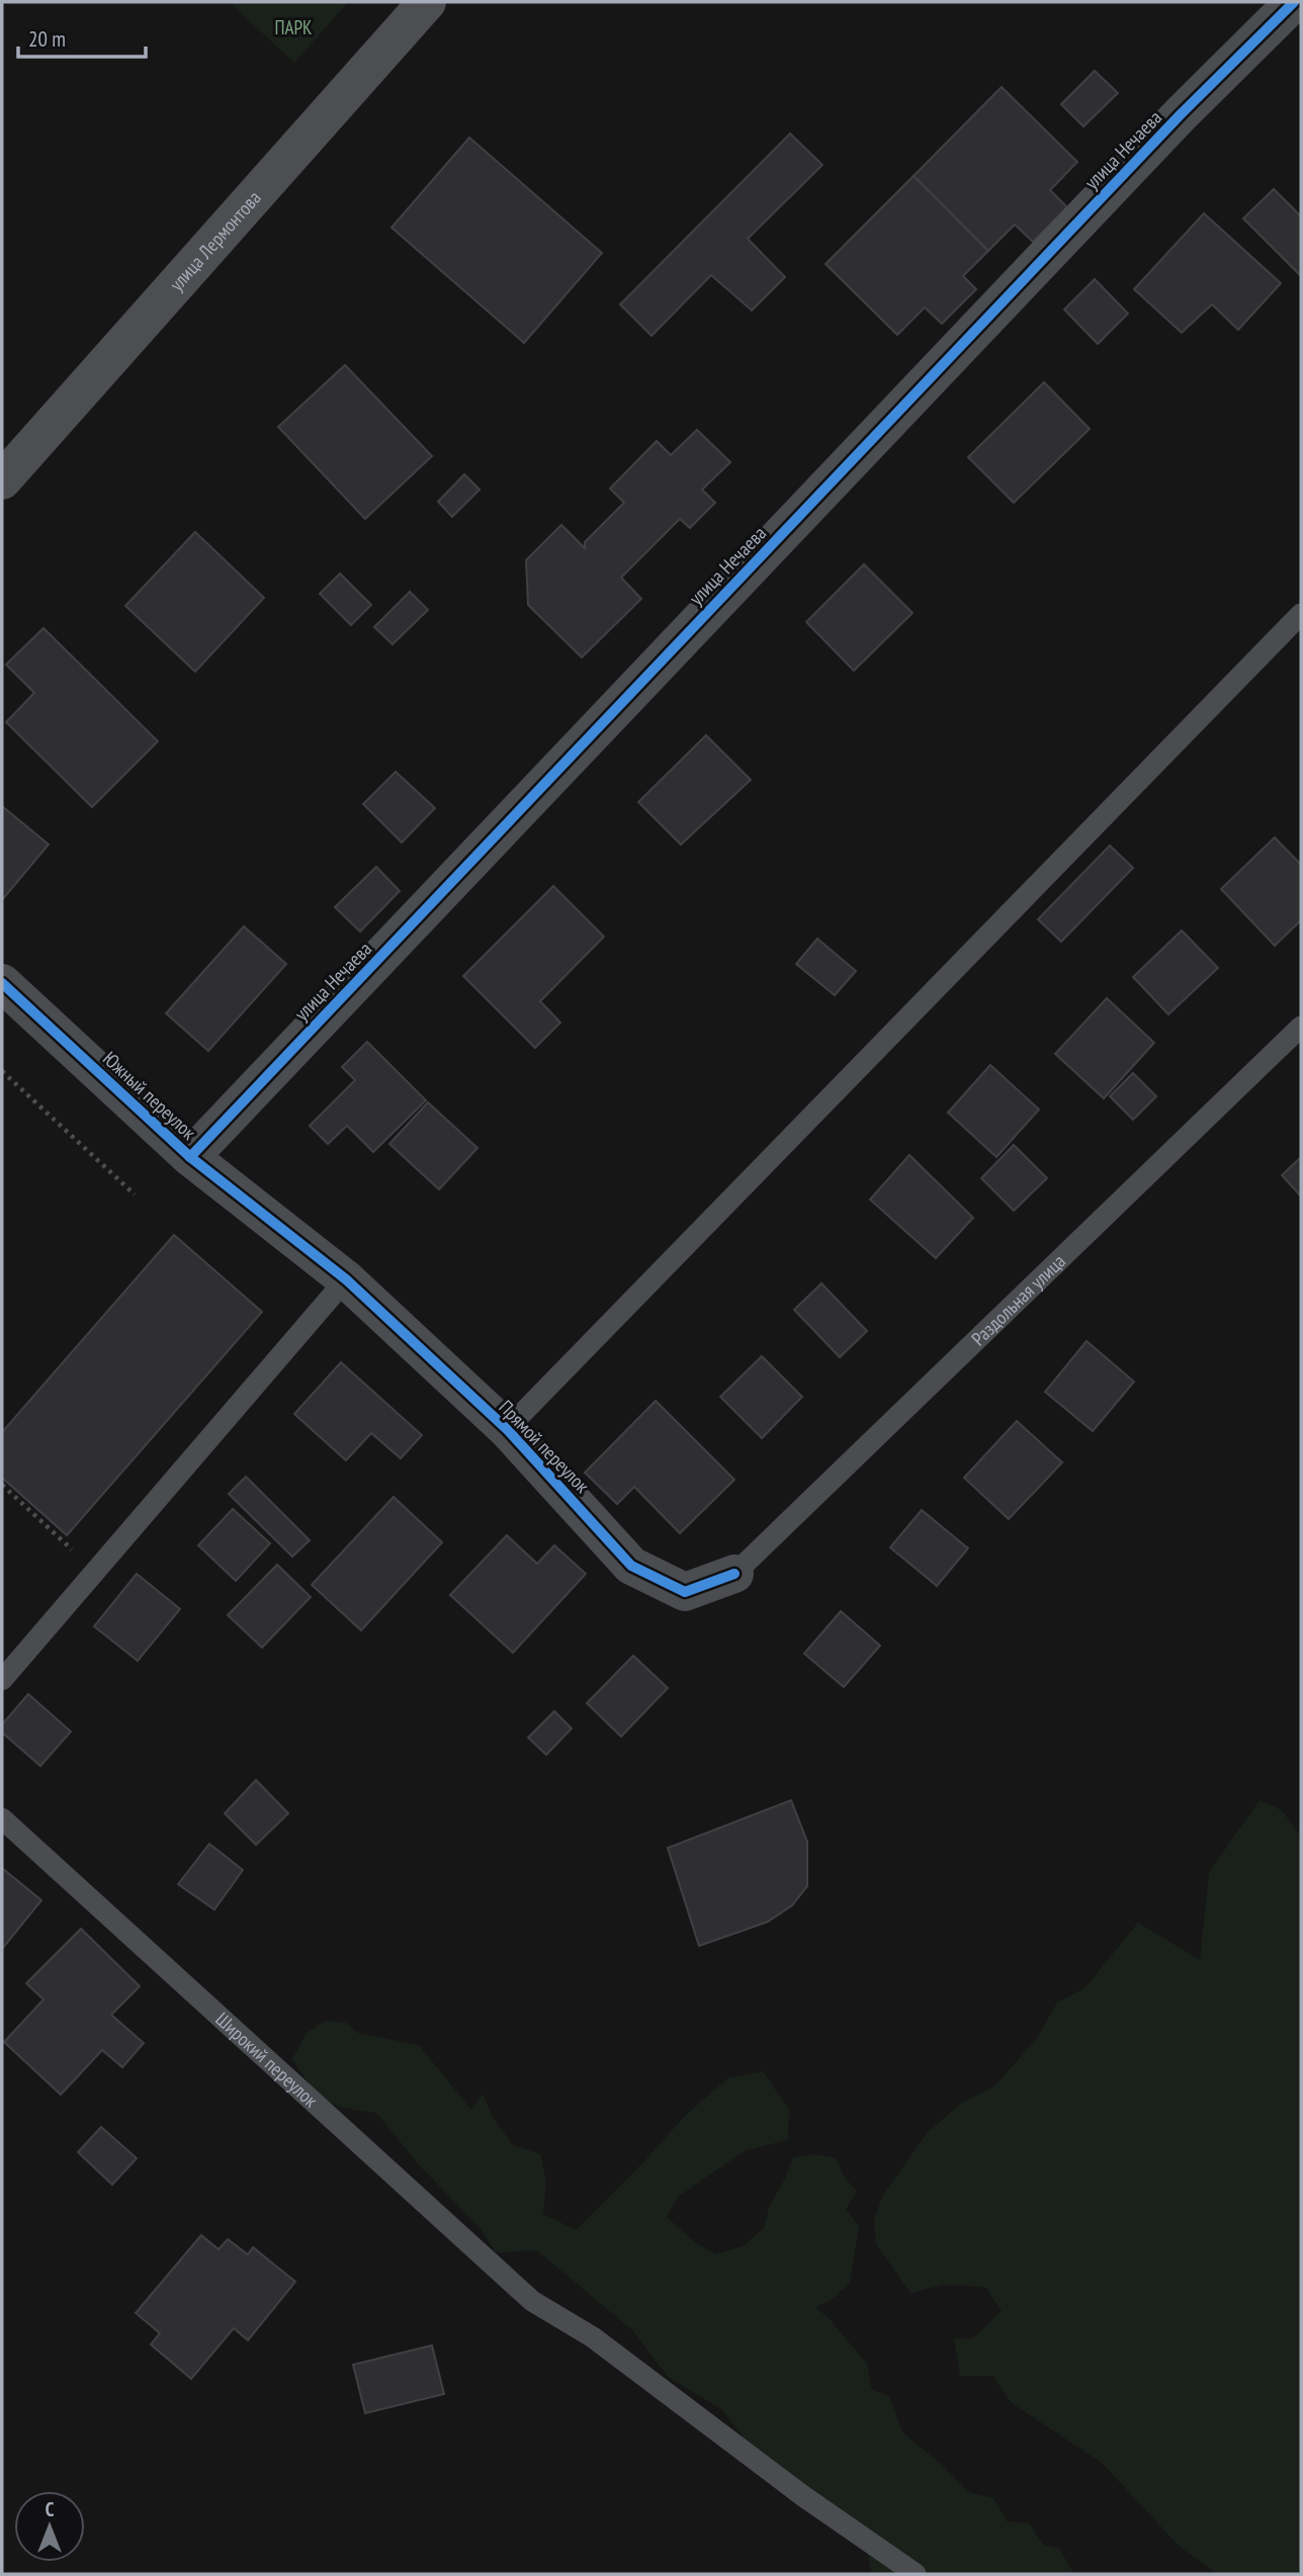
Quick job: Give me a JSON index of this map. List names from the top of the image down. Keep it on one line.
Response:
{"streets":{"main road":["улица Лермонтова"],"street":["улица Нечаева","Южный переулок","Прямой переулок"],"lane":["Раздольная улица","Широкий переулок"]},"crossings":[["улица Нечаева","Южный переулок"],["Южный переулок","Прямой переулок"],["Раздольная улица","Прямой переулок"]],"parks":["ПАРК"],"scale_bar":"20 m","north":"top"}
